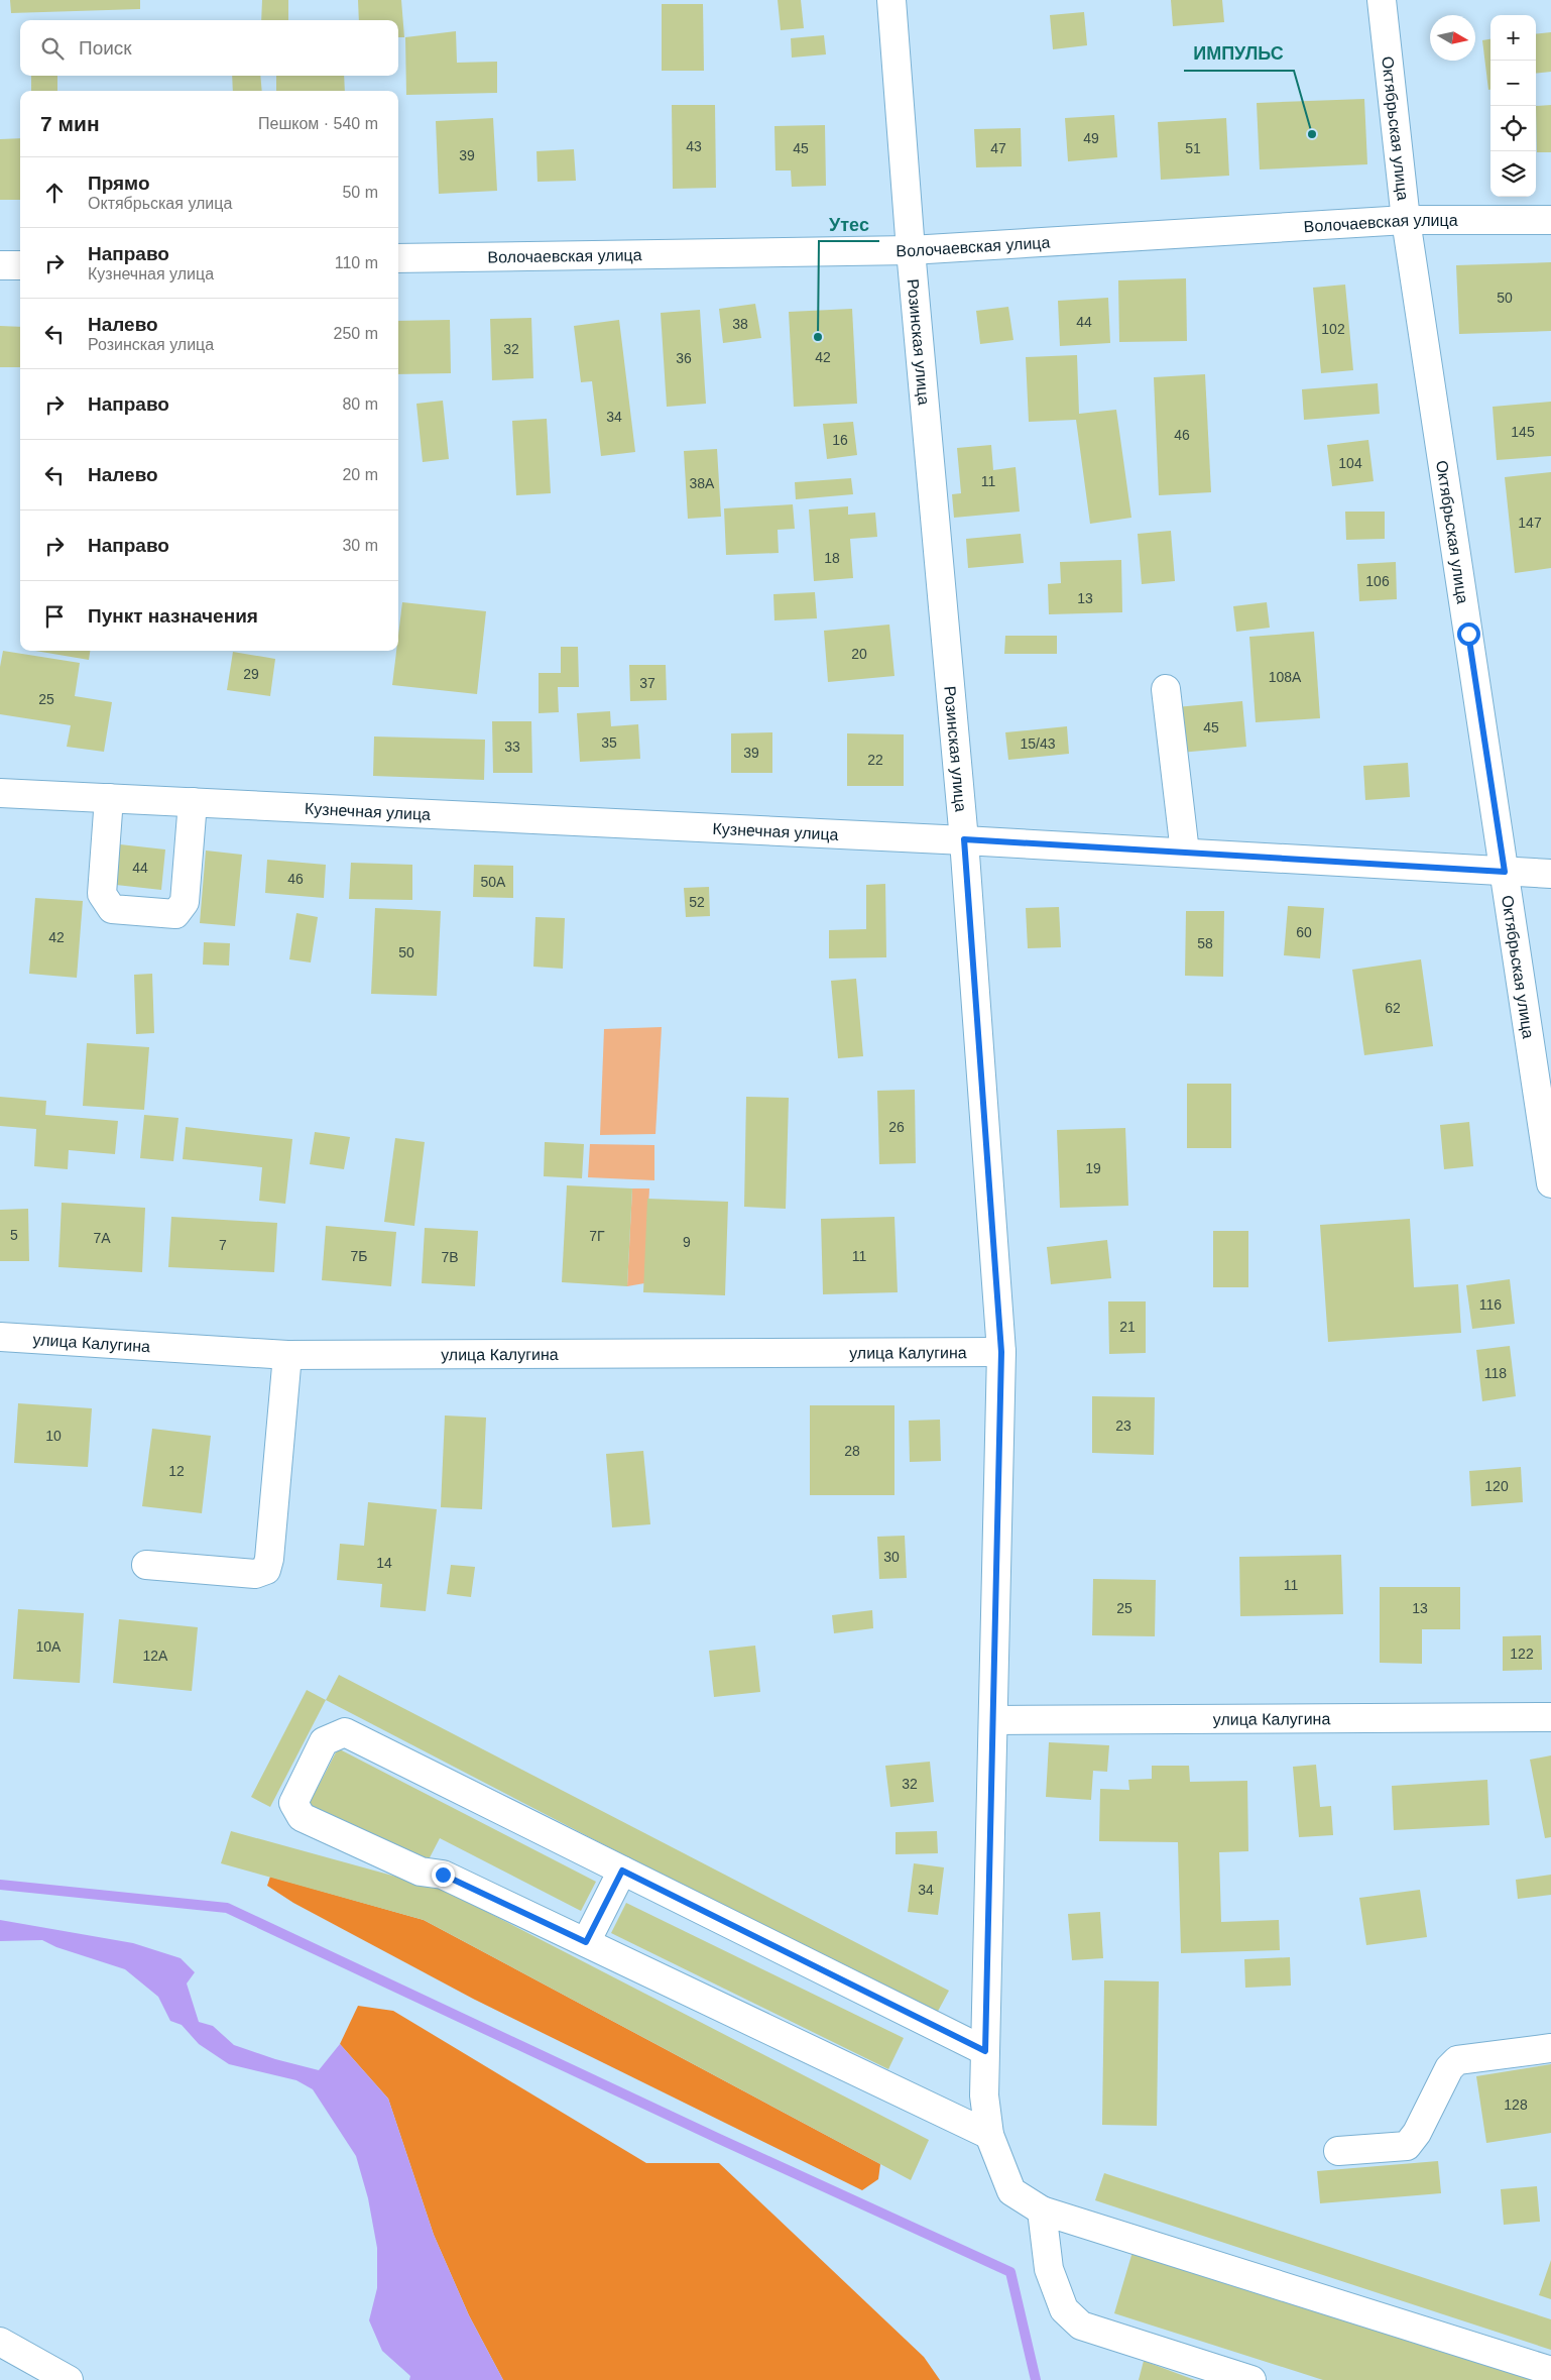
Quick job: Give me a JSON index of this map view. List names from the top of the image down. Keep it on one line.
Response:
{"streets":{"street":["Октябрьская улица","Волочаевская улица","Розинская улица","Кузнечная улица","улица Калугина"]},"crossings":[["Октябрьская улица","Волочаевская улица"],["Октябрьская улица","Кузнечная улица"],["Волочаевская улица","Розинская улица"],["Розинская улица","Кузнечная улица"],["Розинская улица","улица Калугина"]],"places":["ИМПУЛЬС","Утес"],"house_numbers":["49","43","45","47","51","39","50","44","38","102","32","42","36","34","145","46","16","104","11","38А","147","18","106","13","20","29","108А","37","25","45","35","15/43","33","39","22","44","46","50А","52","60","42","58","50","62","26","19","5","7Г","7А","9","7","7Б","11","7В","116","21","118","23","10","28","12","120","30","14","11","25","13","10А","122","12А","32","34","128"],"north":"right","page":{"map_buttons":["+","−"],"search":"Поиск","heading":["7 мин","Пешком · 540 m"],"list":[["Прямо","Октябрьская улица","50 m"],["Направо","Кузнечная улица","110 m"],["Налево","Розинская улица","250 m"],["Направо","80 m"],["Налево","20 m"],["Направо","30 m"],"Пункт назначения"]}}
